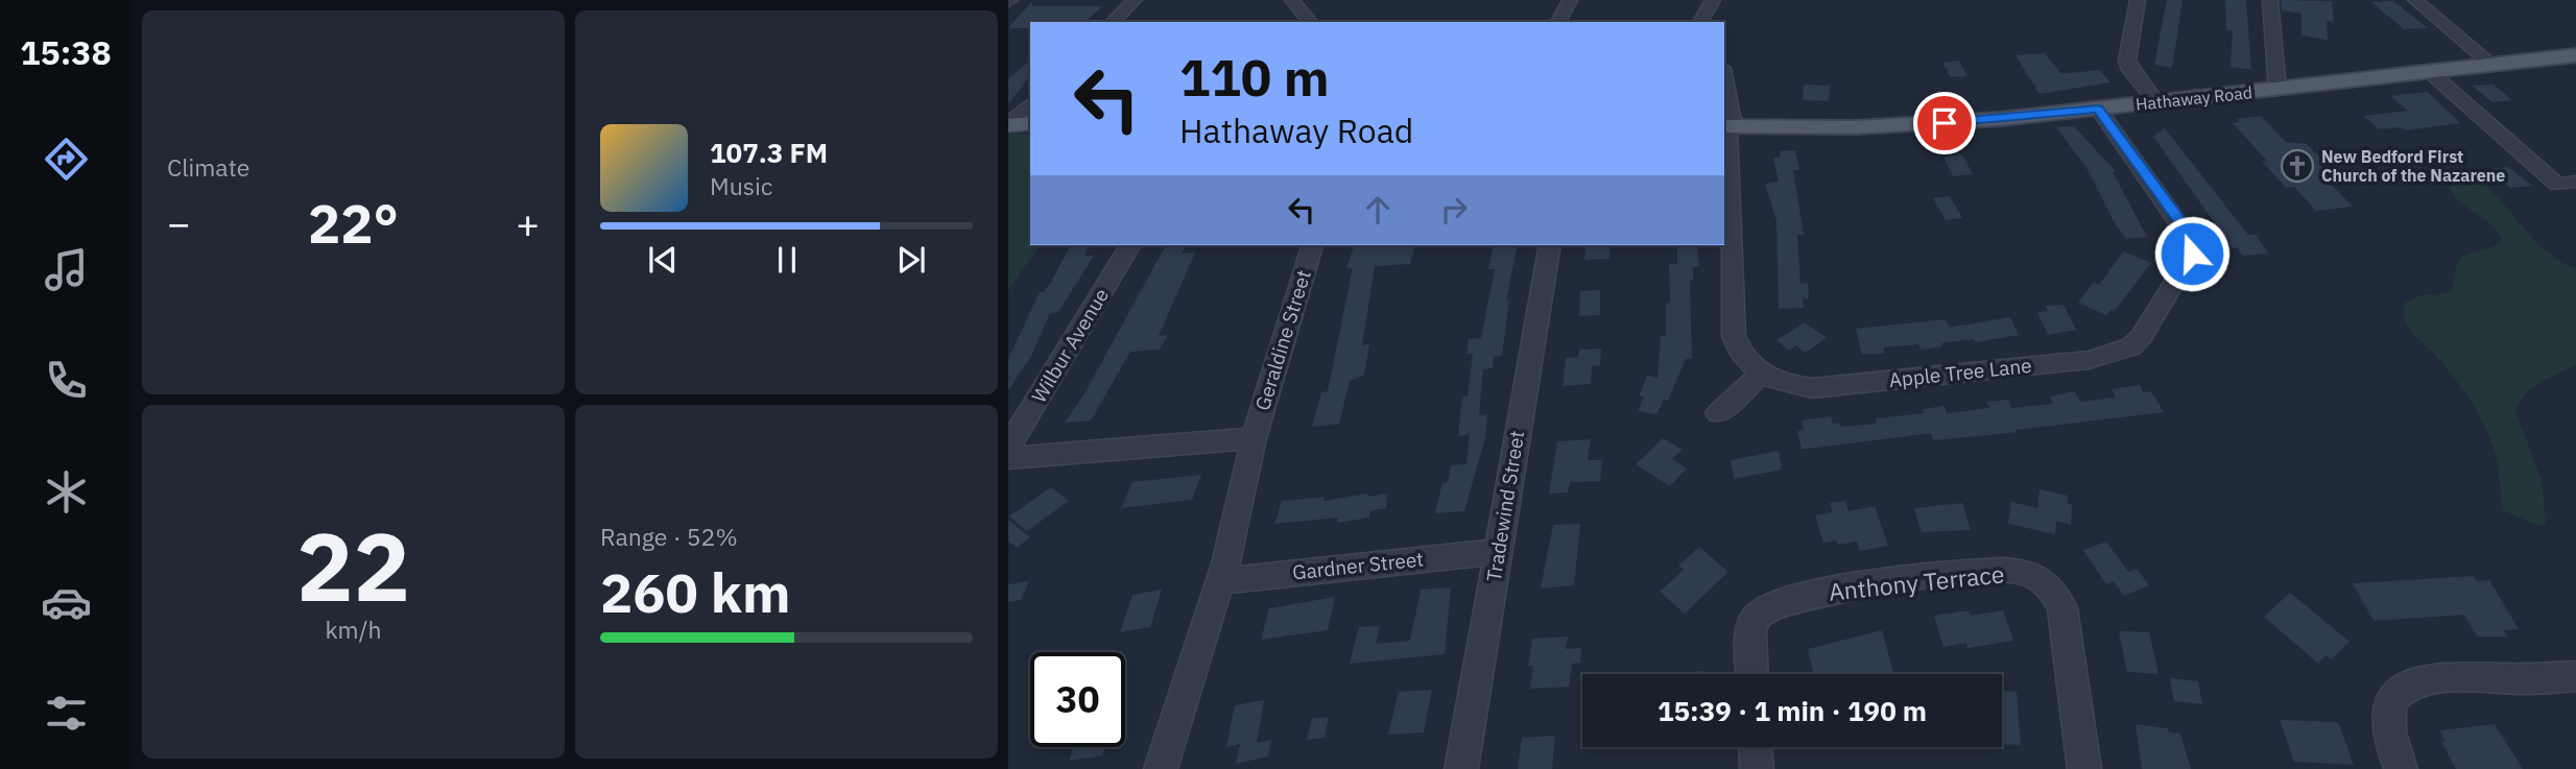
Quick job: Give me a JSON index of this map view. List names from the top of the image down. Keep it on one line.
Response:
{"streets":{"main road":["Hathaway Road"],"street":["Geraldine Street","Wilbur Avenue","Apple Tree Lane","Tradewind Street","Gardner Street","Anthony Terrace"]},"crossings":[["Hathaway Road","Apple Tree Lane"],["Geraldine Street","Gardner Street"],["Tradewind Street","Gardner Street"]],"places":{"church":["New Bedford First Church of the Nazarene"]},"page":{"tabs":"15:38","tile":["Climate",["22","km/h"],["Range · 52%","260 km"]],"turn":["110 m","Hathaway Road"],"song":["107.3 FM","Music"],"heat":["−","22°","+"],"limit":"30","trip":"15:39 · 1 min · 190 m"}}
